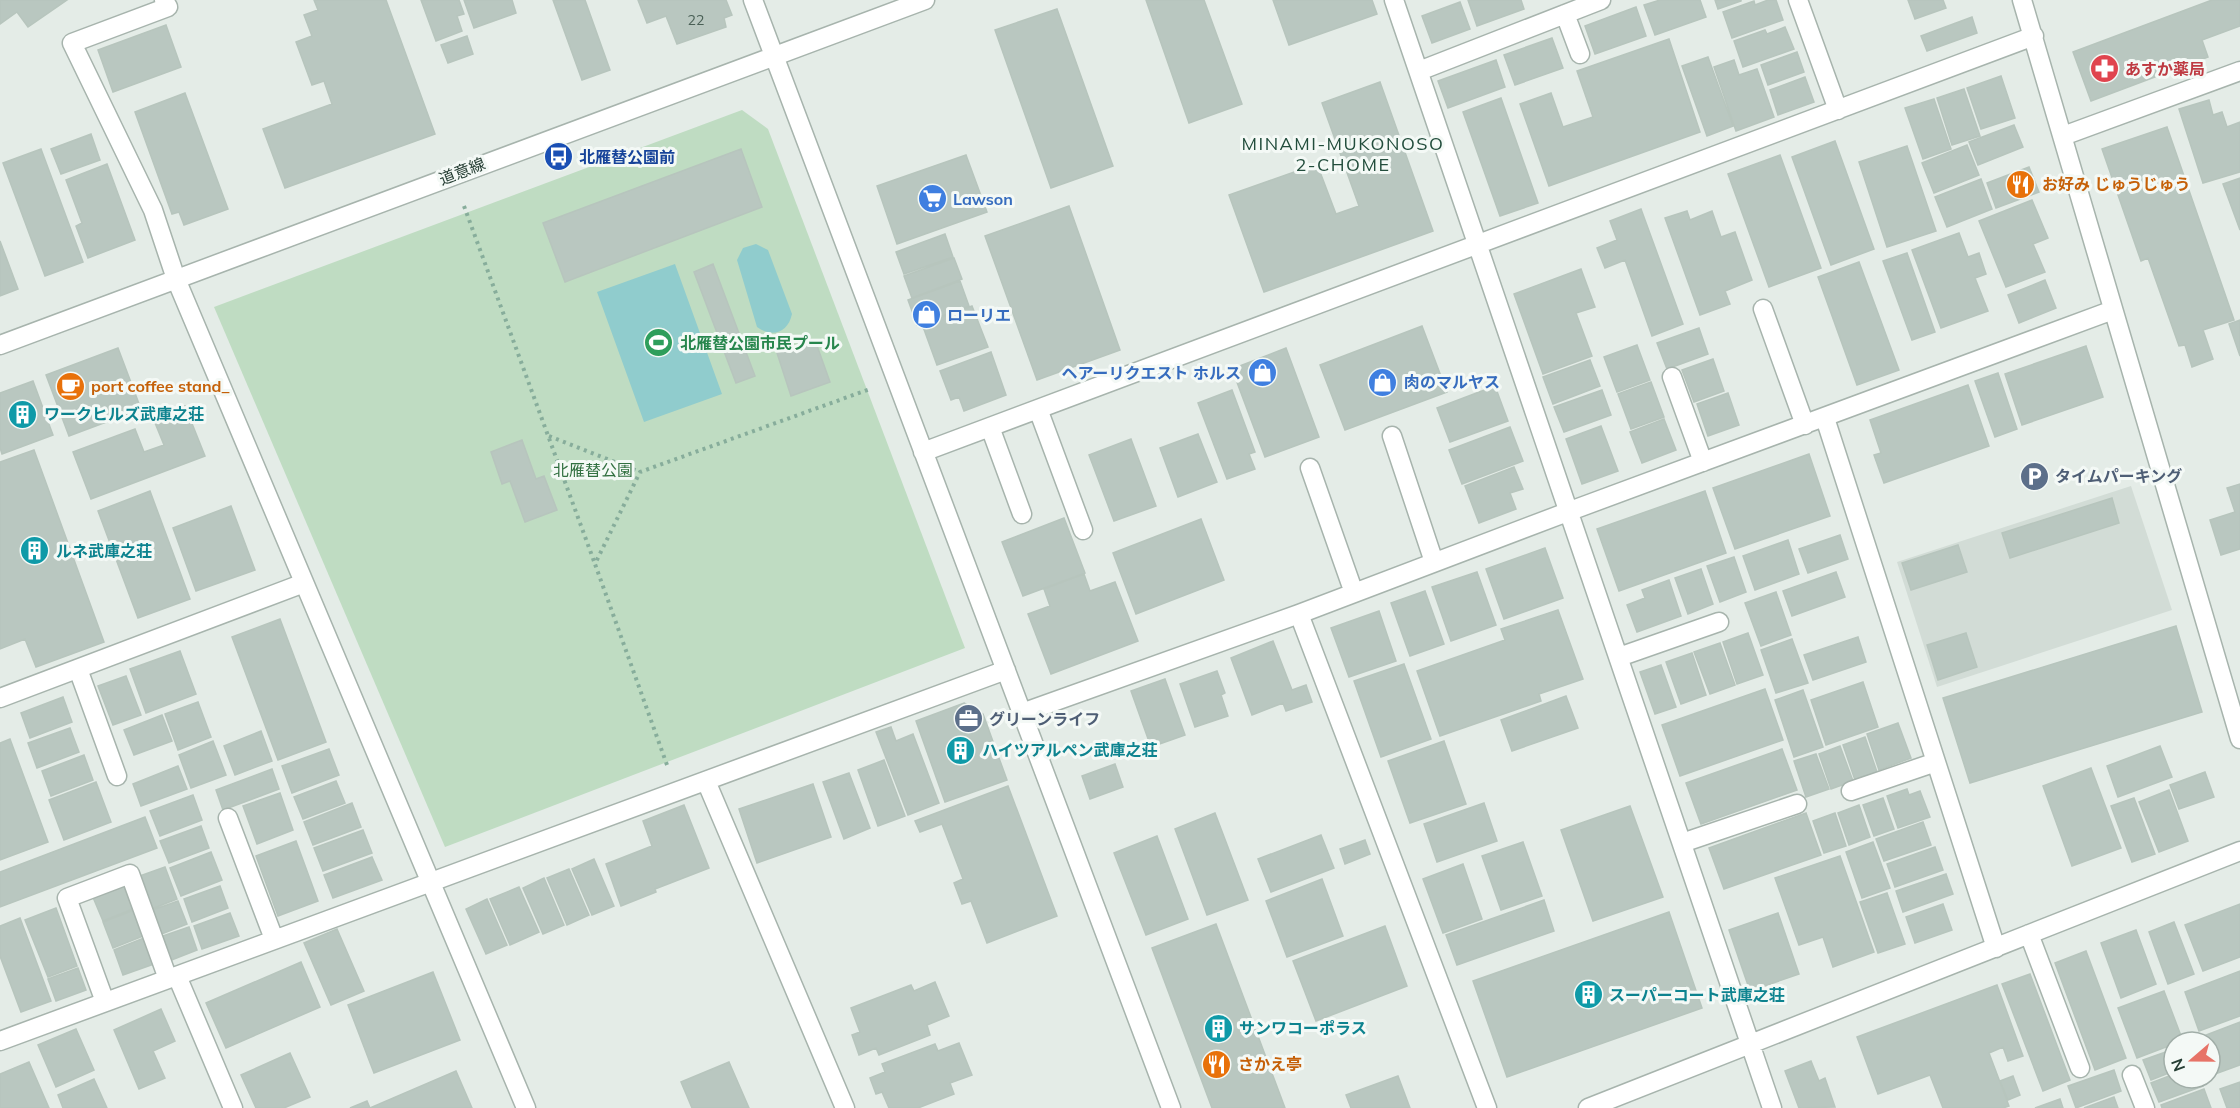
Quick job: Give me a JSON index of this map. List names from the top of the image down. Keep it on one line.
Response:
{"streets":{"street":["道意線"]},"districts":["MINAMI-MUKONOSO 2-CHOME"],"parks":["北雁替公園"],"places":{"pharmacy":["あすか薬局"],"bus stop":["北雁替公園前"],"restaurant":["お好み じゅうじゅう","さかえ亭"],"supermarket":["Lawson"],"shop":["ローリエ","ヘアーリクエスト ホルス","肉のマルヤス"],"sports":["北雁替公園市民プール"],"cafe":["port coffee stand_"],"building":["ワークヒルズ武庫之荘","ルネ武庫之荘","ハイツアルペン武庫之荘","スーパーコート武庫之荘","サンワコーポラス"],"parking":["タイムパーキング"],"office":["グリーンライフ"]},"house_numbers":["22"],"north":"left"}
